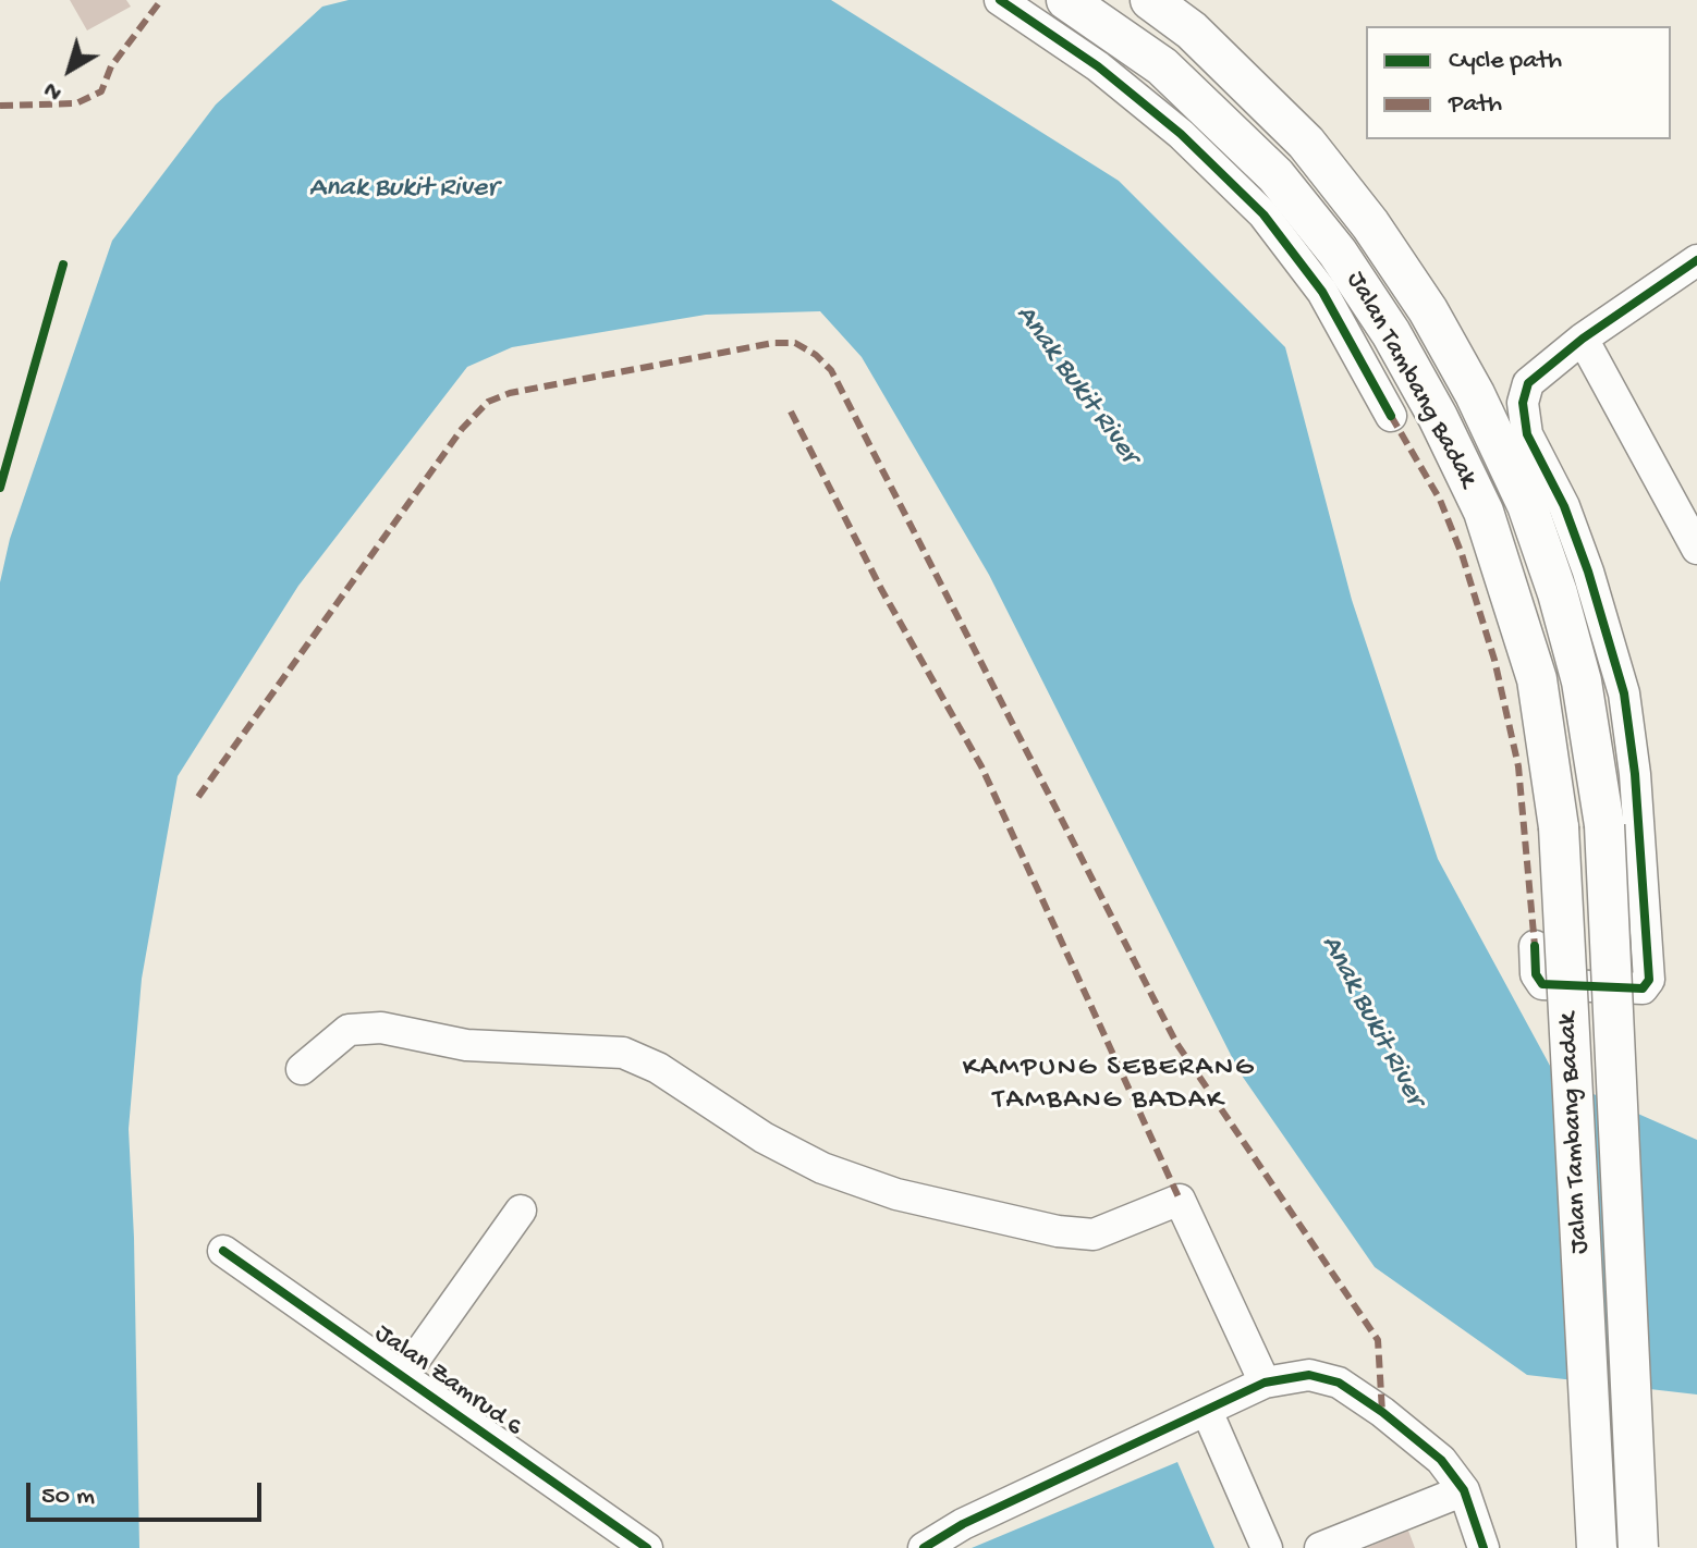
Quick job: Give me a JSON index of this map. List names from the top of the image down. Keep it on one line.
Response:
{"streets":{"main road":["Jalan Tambang Badak"],"street":["Jalan Zamrud 6"]},"districts":["KAMPUNG SEBERANG TAMBANG BADAK"],"water":["Anak Bukit River"],"legend":["Cycle path","Path"],"scale_bar":"50 m","north":"bottom left"}
